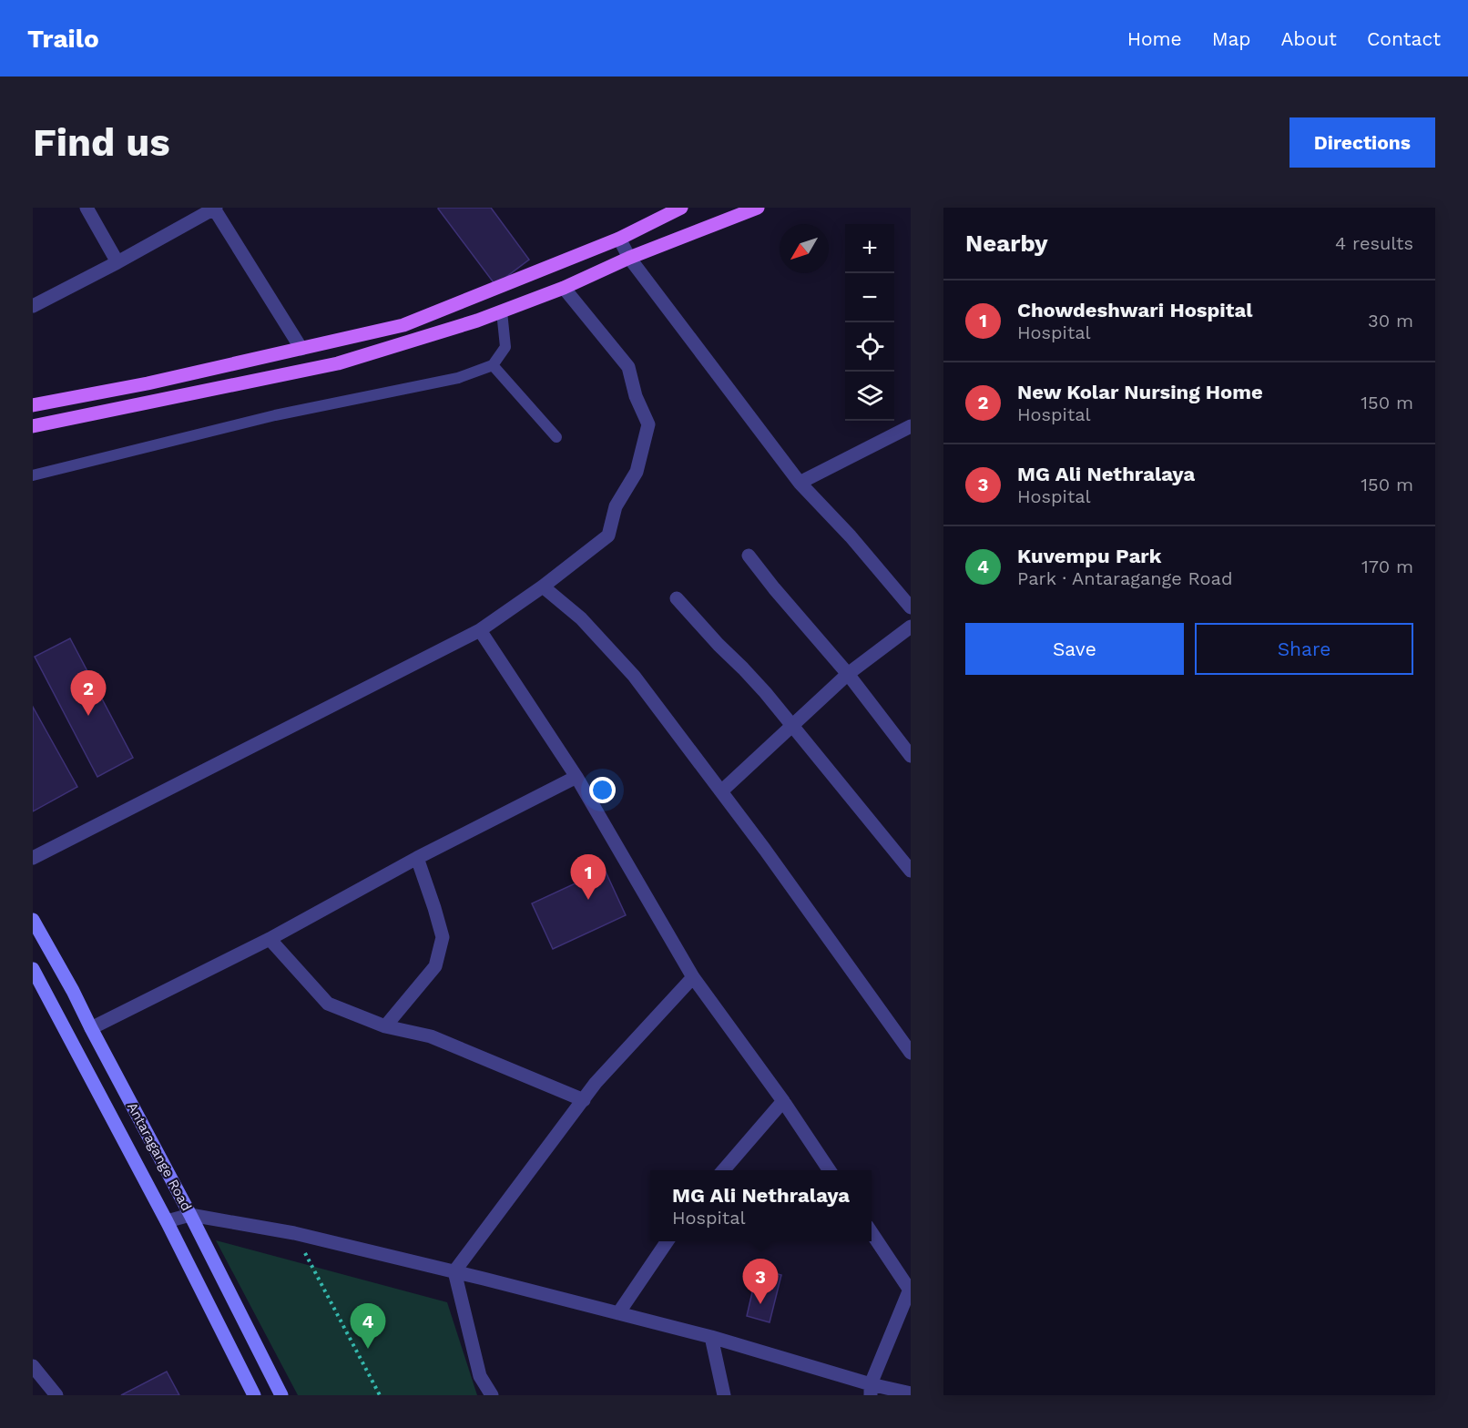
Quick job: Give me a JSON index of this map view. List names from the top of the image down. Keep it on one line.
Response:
{"streets":{"street":["Antaragange Road"]},"north":"bottom left","page":{"header":"Trailo","nav":["Home","Map","About","Contact"],"buttons":["Directions",["Save","Share"]],"title":"Find us","heading":["Nearby","4 results"],"map_buttons":["+","−"],"list":[{"mark":"1","name":"Chowdeshwari Hospital","note":"Hospital","value":"30 m"},{"mark":"2","name":"New Kolar Nursing Home","note":"Hospital","value":"150 m"},{"mark":"3","name":"MG Ali Nethralaya","note":"Hospital","value":"150 m"},{"mark":"4","name":"Kuvempu Park","note":"Park · Antaragange Road","value":"170 m"}],"pins":["2","1","3","4"],"popup":["MG Ali Nethralaya","Hospital"]}}
